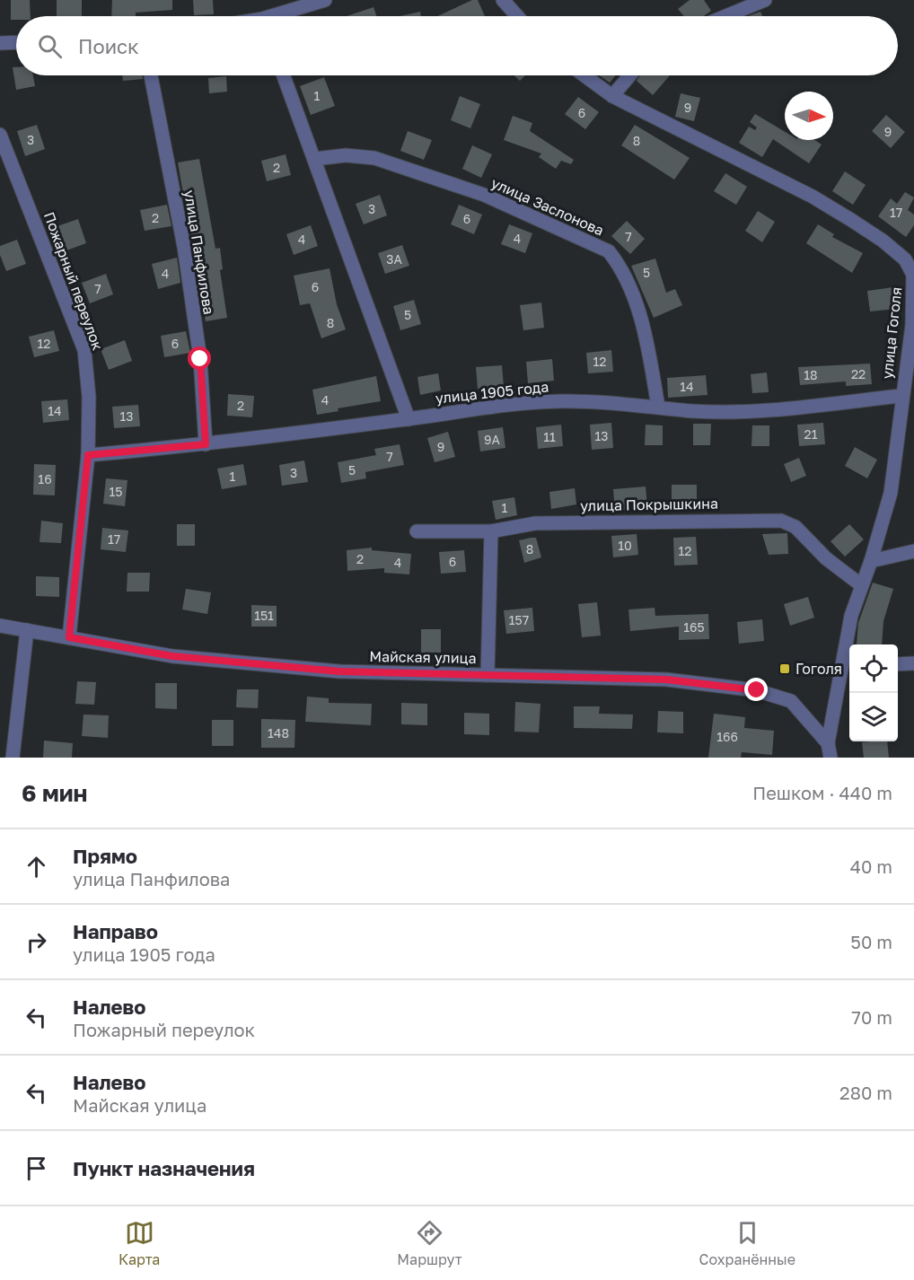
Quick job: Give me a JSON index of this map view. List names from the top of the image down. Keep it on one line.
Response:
{"streets":{"street":["улица Заслонова","улица Панфилова","Пожарный переулок","улица Гоголя","улица 1905 года","улица Покрышкина","Майская улица"]},"crossings":[["улица Заслонова","улица 1905 года"],["улица Панфилова","улица 1905 года"],["Пожарный переулок","улица 1905 года"],["Пожарный переулок","Майская улица"],["улица Гоголя","улица 1905 года"],["улица Гоголя","улица Покрышкина"],["улица Гоголя","Майская улица"]],"places":{"transit":["Гоголя"]},"house_numbers":["1","9","6","9","3","8","2","3","17","2","6","7","4","4","3А","5","4","6","7","5","8","12","6","12","22","18","14","4","2","14","13","21","13","11","9А","9","7","5","3","1","16","15","1","17","10","8","12","2","6","4","151","157","165","148","166"],"north":"right","page":{"search":"Поиск","heading":["6 мин","Пешком · 440 m"],"list":[["Прямо","улица Панфилова","40 m"],["Направо","улица 1905 года","50 m"],["Налево","Пожарный переулок","70 m"],["Налево","Майская улица","280 m"],"Пункт назначения"],"nav":["Карта","Маршрут","Сохранённые"]}}
